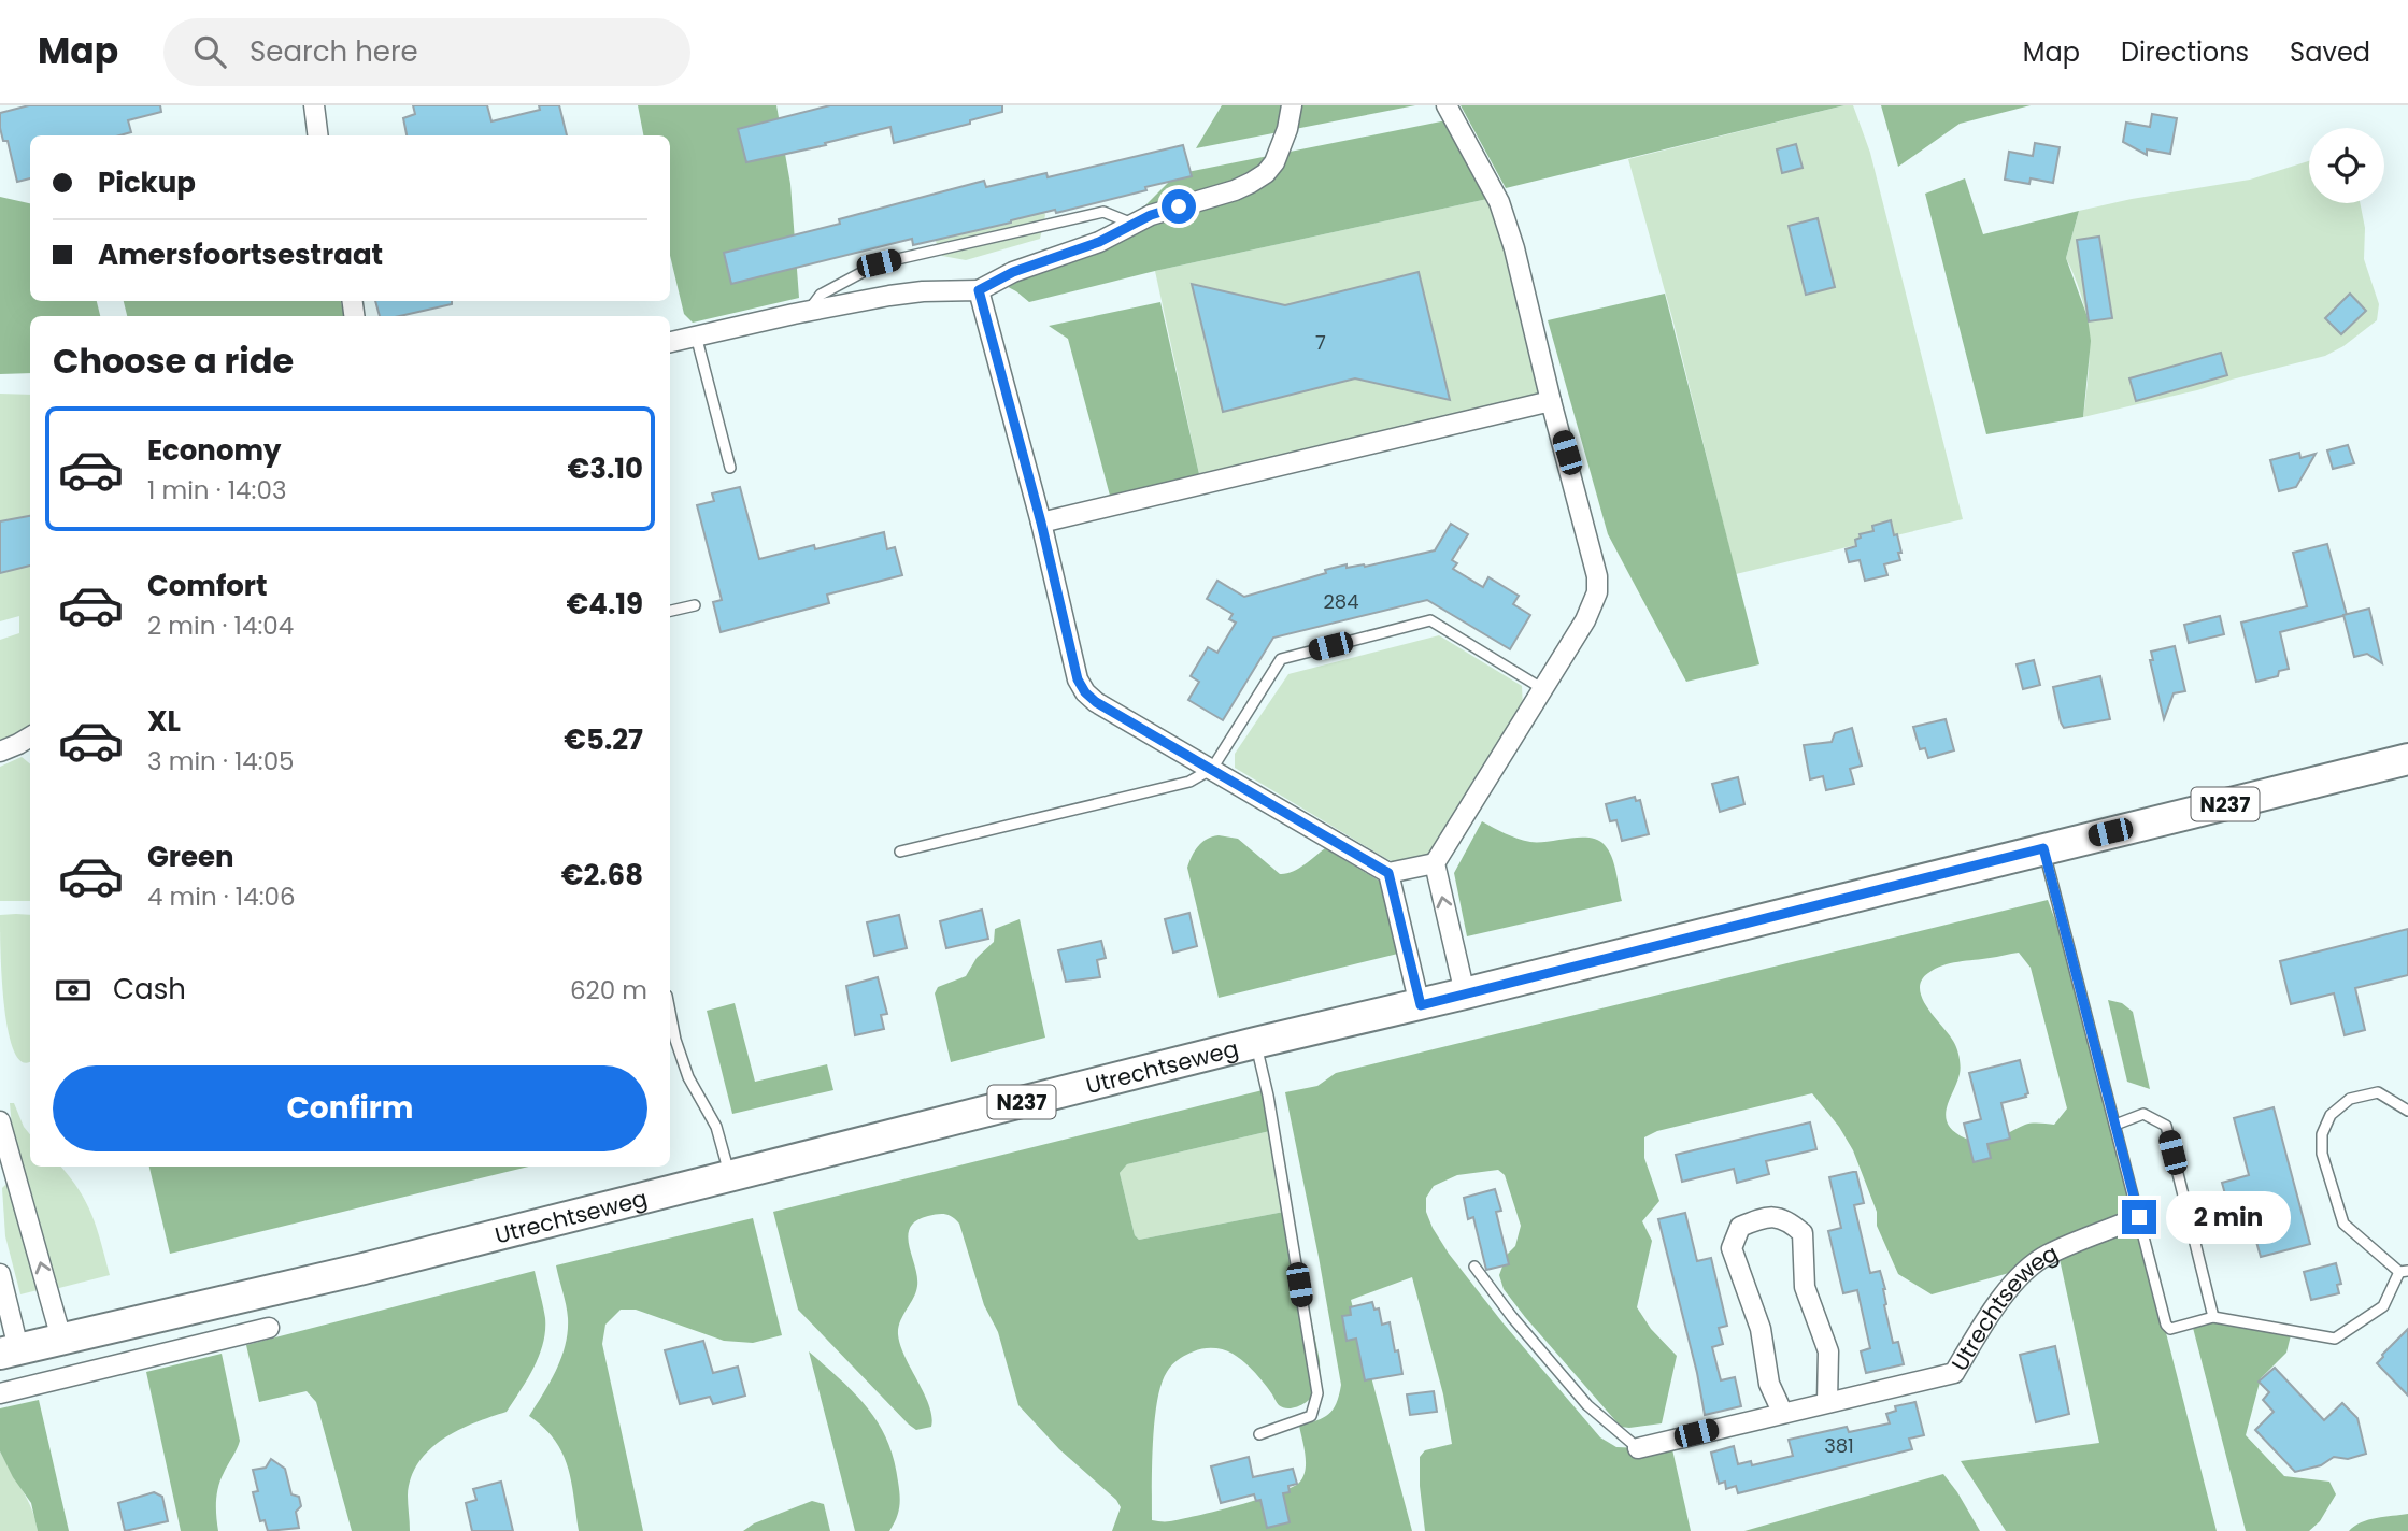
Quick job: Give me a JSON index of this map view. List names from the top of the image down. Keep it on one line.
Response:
{"streets":{"main road":["N237","Utrechtseweg"]},"crossings":[["N237","Utrechtseweg"]],"house_numbers":["7","284","381"],"page":{"header":"Map","search":"Search here","nav":["Map","Directions","Saved"],"banner":["Pickup","Amersfoortsestraat"],"heading":"Choose a ride","list":[{"name":"Economy","note":"1 min · 14:03","value":"€3.10"},{"name":"Comfort","note":"2 min · 14:04","value":"€4.19"},{"name":"XL","note":"3 min · 14:05","value":"€5.27"},{"name":"Green","note":"4 min · 14:06","value":"€2.68"}],"pay":["Cash","620 m"],"buttons":"Confirm","bubble":"2 min"}}
